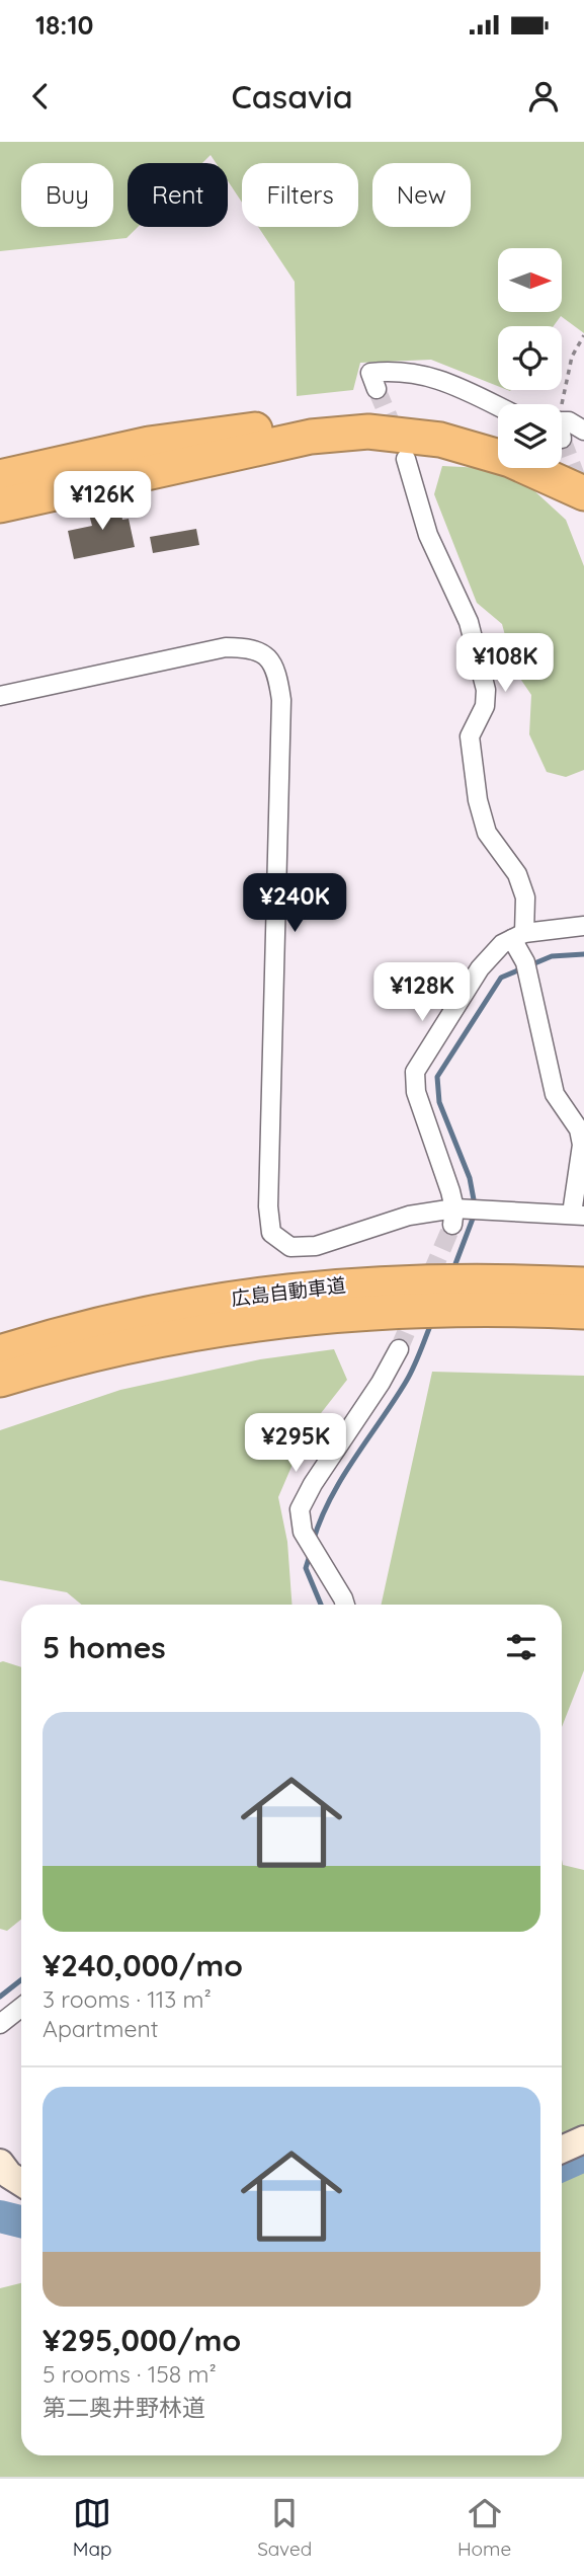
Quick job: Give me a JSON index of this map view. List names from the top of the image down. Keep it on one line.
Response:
{"streets":{"highway":["広島自動車道"]},"north":"right","page":{"status":"18:10","header":"Casavia","chip":["Buy","Rent","Filters","New"],"price":["¥126K","¥108K","¥240K","¥128K","¥295K"],"heading":"5 homes","list":[{"name":"¥240,000/mo","note":"3 rooms · 113 m² · Apartment"},{"name":"¥295,000/mo","note":"5 rooms · 158 m² · 第二奥井野林道"}],"tabs":["Map","Saved","Home"]}}
